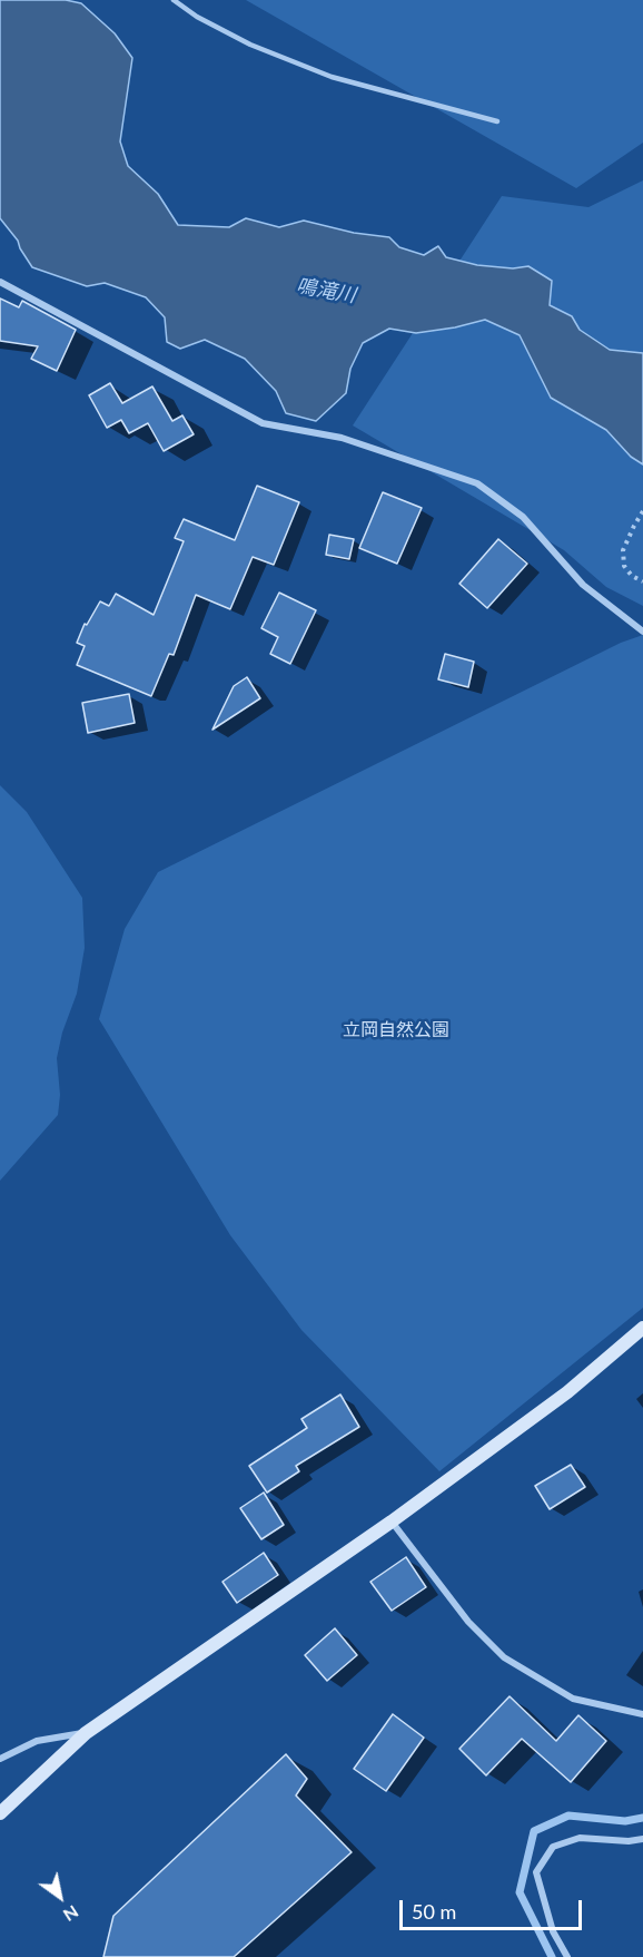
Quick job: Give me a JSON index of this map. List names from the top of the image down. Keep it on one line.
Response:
{"water":["鳴滝川"],"parks":["立岡自然公園"],"scale_bar":"50 m","north":"bottom right"}
